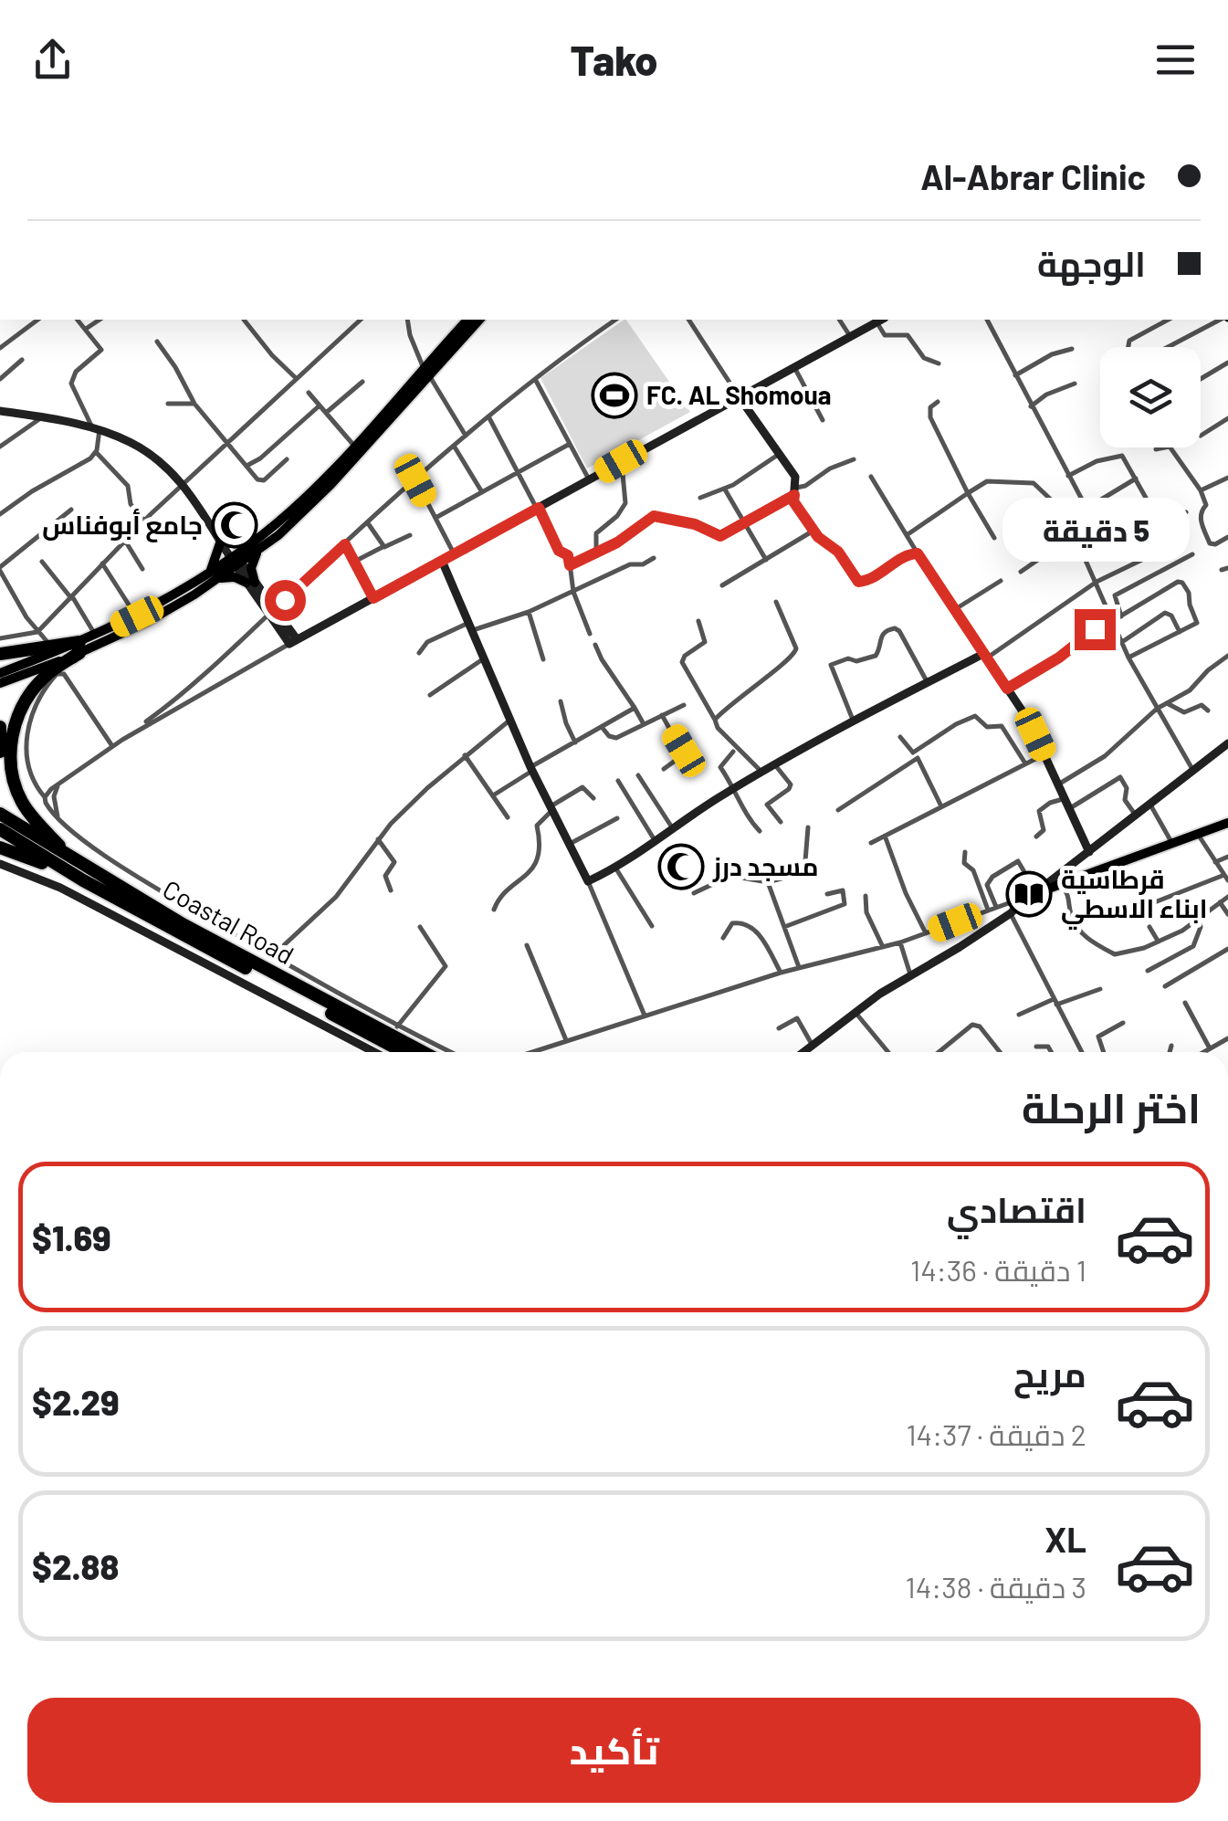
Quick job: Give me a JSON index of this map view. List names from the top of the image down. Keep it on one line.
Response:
{"streets":{"highway":["Coastal Road"]},"places":{"sports":["FC. AL Shomoua"],"mosque":["جامع أبوفناس","مسجد درز"],"library":["قرطاسية ابناء الاسطي"]},"page":{"header":"Tako","banner":["Al-Abrar Clinic","الوجهة"],"bubble":"5 دقيقة","heading":"اختر الرحلة","list":[{"name":"اقتصادي","note":"1 دقيقة · 14:36","value":"$1.69"},{"name":"مريح","note":"2 دقيقة · 14:37","value":"$2.29"},{"name":"XL","note":"3 دقيقة · 14:38","value":"$2.88"}],"buttons":"تأكيد"}}
